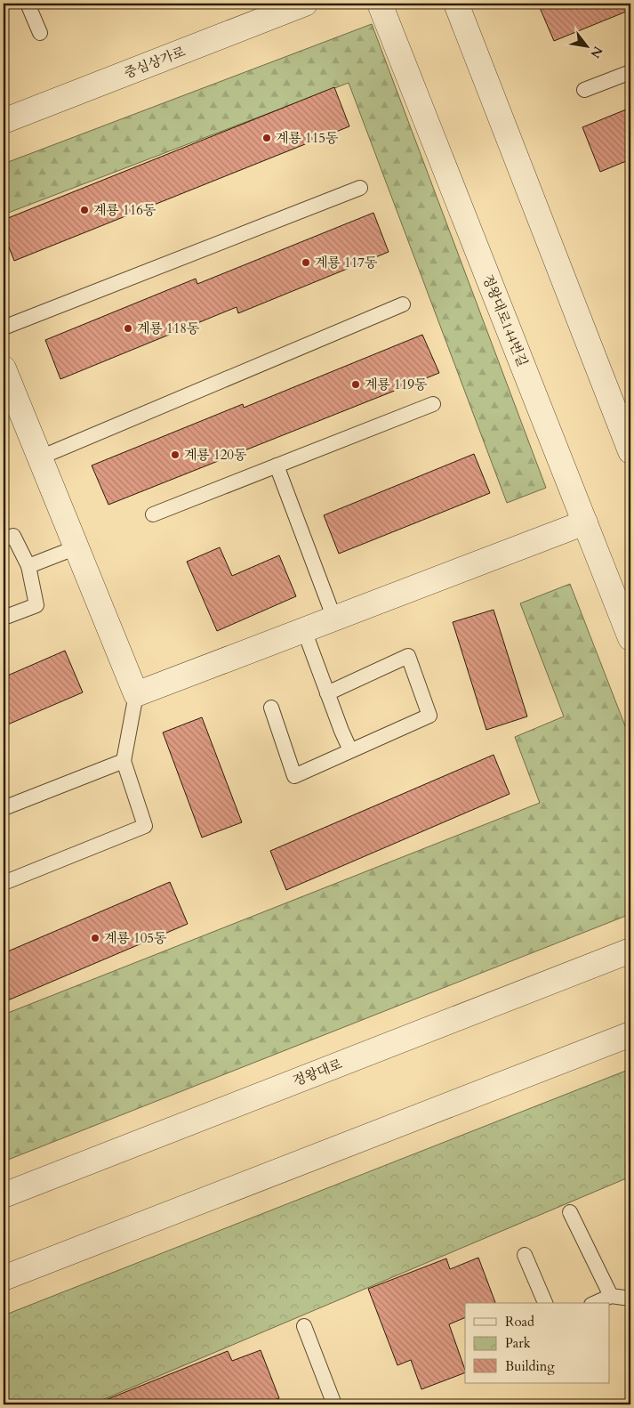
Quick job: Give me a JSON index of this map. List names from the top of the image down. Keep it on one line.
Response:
{"streets":{"street":["중심상가로","정왕대로144번길","정왕대로"]},"places":["계룡 115동","계룡 116동","계룡 117동","계룡 118동","계룡 119동","계룡 120동","계룡 105동"],"legend":["Road","Park","Building"],"north":"bottom right"}
